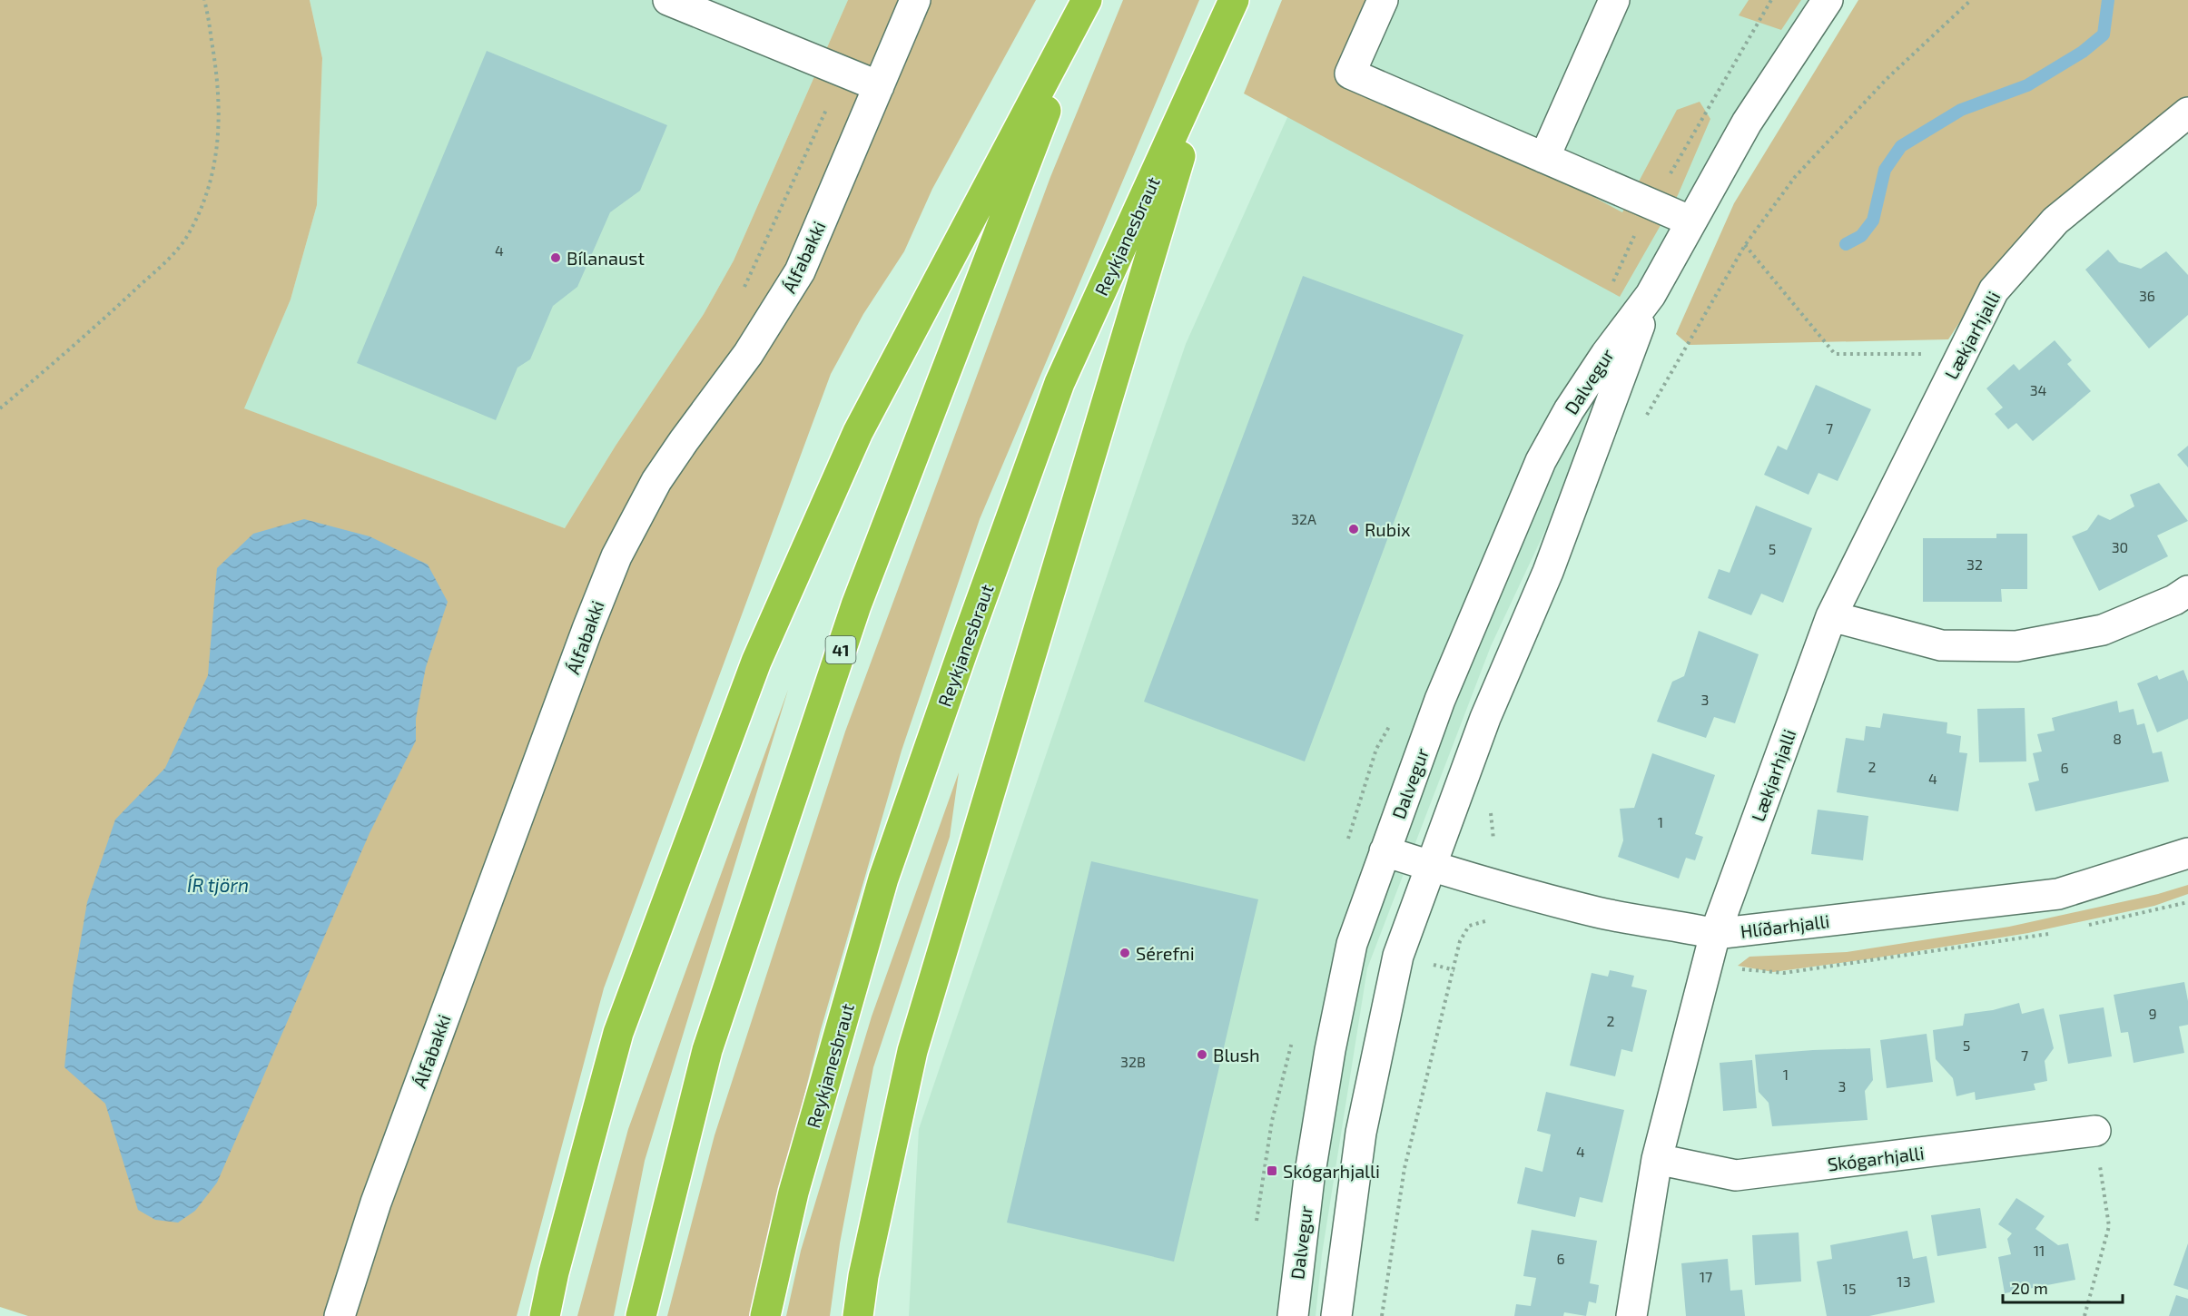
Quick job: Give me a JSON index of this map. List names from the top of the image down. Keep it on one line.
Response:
{"streets":{"highway":["Reykjanesbraut","41"],"street":["Álfabakki","Lækjarhjalli","Dalvegur","Hlíðarhjalli","Skógarhjalli"]},"crossings":[["Lækjarhjalli","Hlíðarhjalli"],["Dalvegur","Hlíðarhjalli"]],"water":["ÍR tjörn"],"places":{"other":["Bílanaust","Rubix","Sérefni","Blush"],"transit":["Skógarhjalli"]},"house_numbers":["4","36","34","7","32A","30","5","32","3","8","2","6","4","1","9","2","5","7","32B","1","3","4","11","6","17","13","15"],"scale_bar":"20 m"}
